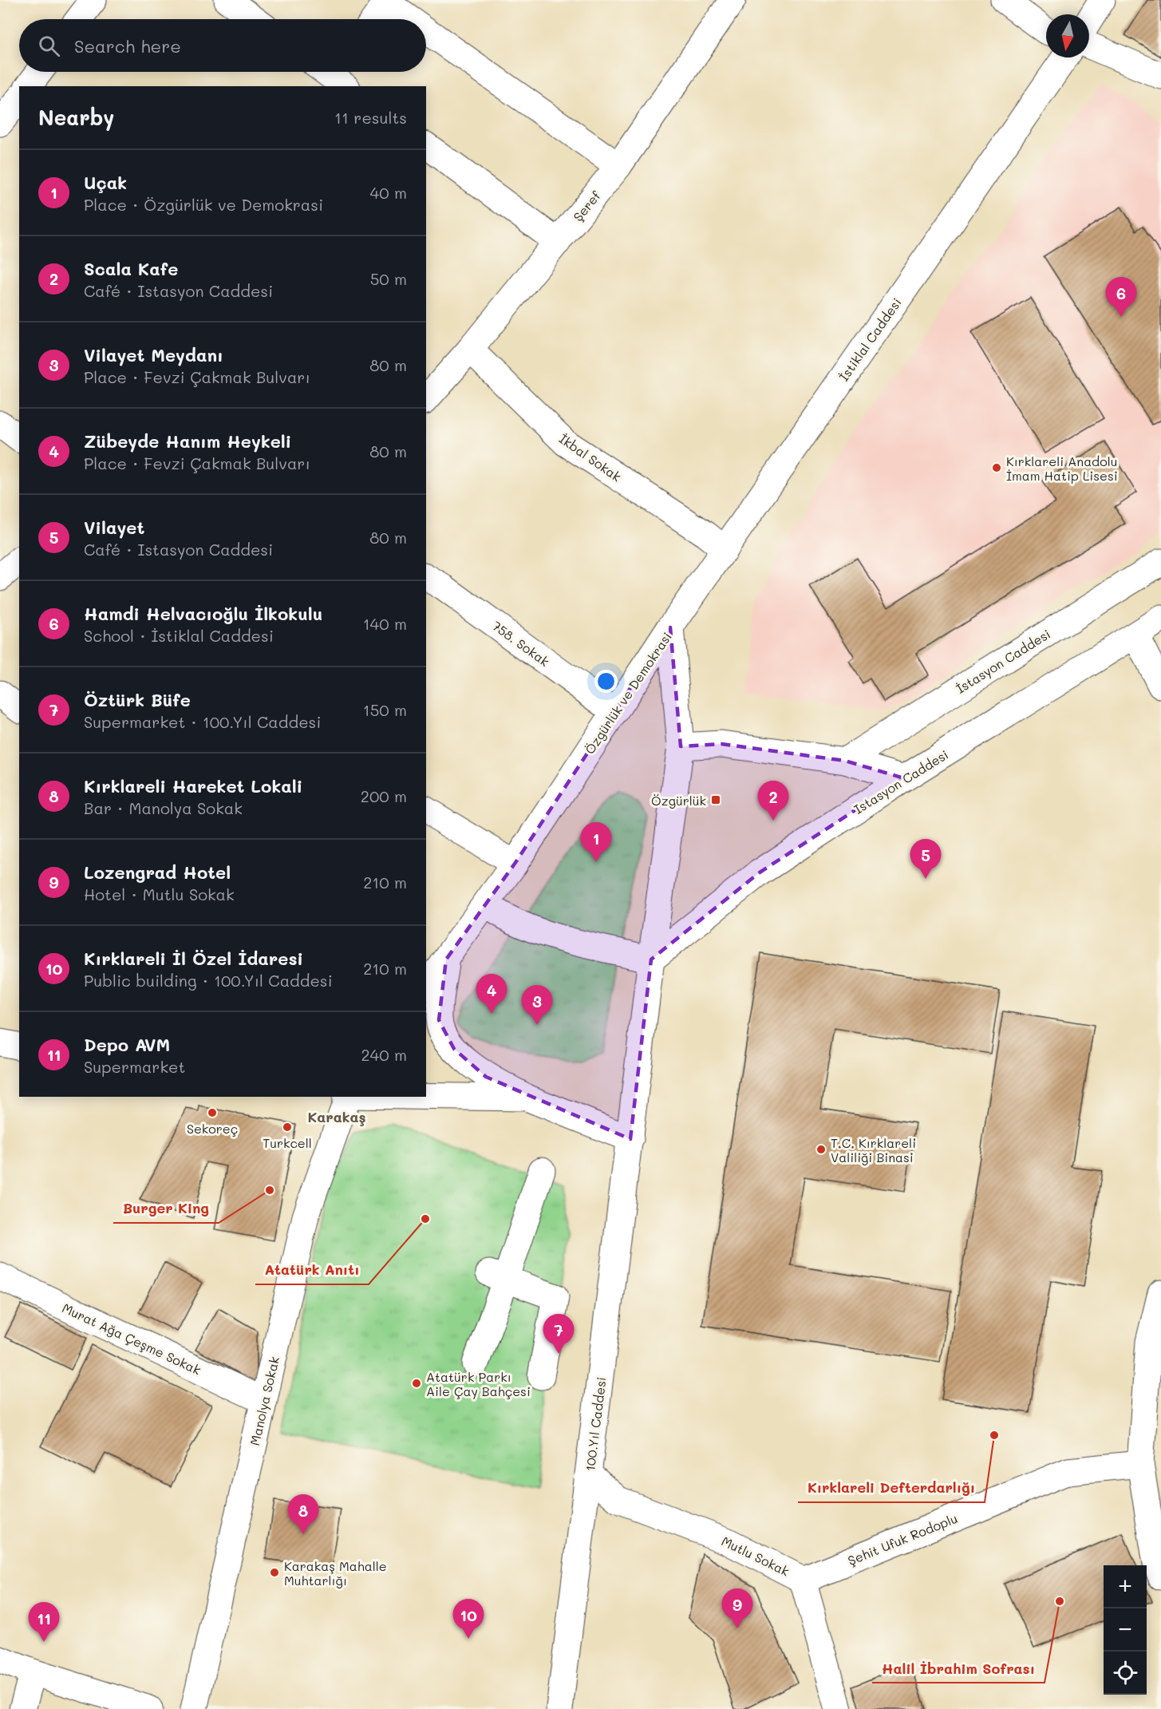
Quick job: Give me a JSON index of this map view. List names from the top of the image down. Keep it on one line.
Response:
{"streets":{"street":["Şeref","İstiklal Caddesi","İkbal Sokak","758. Sokak","İstasyon Caddesi","Özgürlük ve Demokrasi","Istasyon Caddesi","Murat Ağa Çeşme Sokak","Manolya Sokak","100.Yıl Caddesi","Şehit Ufuk Rodoplu","Mutlu Sokak"]},"crossings":[["Şeref","İkbal Sokak"],["İstiklal Caddesi","İkbal Sokak"],["İstiklal Caddesi","Özgürlük ve Demokrasi"],["758. Sokak","Özgürlük ve Demokrasi"],["Özgürlük ve Demokrasi","Istasyon Caddesi"],["Özgürlük ve Demokrasi","100.Yıl Caddesi"],["Murat Ağa Çeşme Sokak","Manolya Sokak"],["100.Yıl Caddesi","Mutlu Sokak"],["Şehit Ufuk Rodoplu","Mutlu Sokak"]],"districts":["Karakaş"],"places":{"other":["Kırklareli Anadolu İmam Hatip Lisesi","Sekoreç","Turkcell","T.C. Kırklareli Valiliği Binasi","Burger King","Atatürk Anıtı","Atatürk Parkı Aile Çay Bahçesi","Kırklareli Defterdarlığı","Karakaş Mahalle Muhtarlığı","Halil İbrahim Sofrası"],"transit":["Özgürlük"]},"north":"bottom","page":{"search":"Search here","heading":["Nearby","11 results"],"list":[{"mark":"1","name":"Uçak","note":"Place · Özgürlük ve Demokrasi","value":"40 m"},{"mark":"2","name":"Scala Kafe","note":"Café · Istasyon Caddesi","value":"50 m"},{"mark":"3","name":"Vilayet Meydanı","note":"Place · Fevzi Çakmak Bulvarı","value":"80 m"},{"mark":"4","name":"Zübeyde Hanım Heykeli","note":"Place · Fevzi Çakmak Bulvarı","value":"80 m"},{"mark":"5","name":"Vilayet","note":"Café · Istasyon Caddesi","value":"80 m"},{"mark":"6","name":"Hamdi Helvacıoğlu İlkokulu","note":"School · İstiklal Caddesi","value":"140 m"},{"mark":"7","name":"Öztürk Büfe","note":"Supermarket · 100.Yıl Caddesi","value":"150 m"},{"mark":"8","name":"Kırklareli Hareket Lokali","note":"Bar · Manolya Sokak","value":"200 m"},{"mark":"9","name":"Lozengrad Hotel","note":"Hotel · Mutlu Sokak","value":"210 m"},{"mark":"10","name":"Kırklareli İl Özel İdaresi","note":"Public building · 100.Yıl Caddesi","value":"210 m"},{"mark":"11","name":"Depo AVM","note":"Supermarket","value":"240 m"}],"pins":["6","2","1","5","4","3","7","8","9","10","11"],"map_buttons":["+","−"]}}
